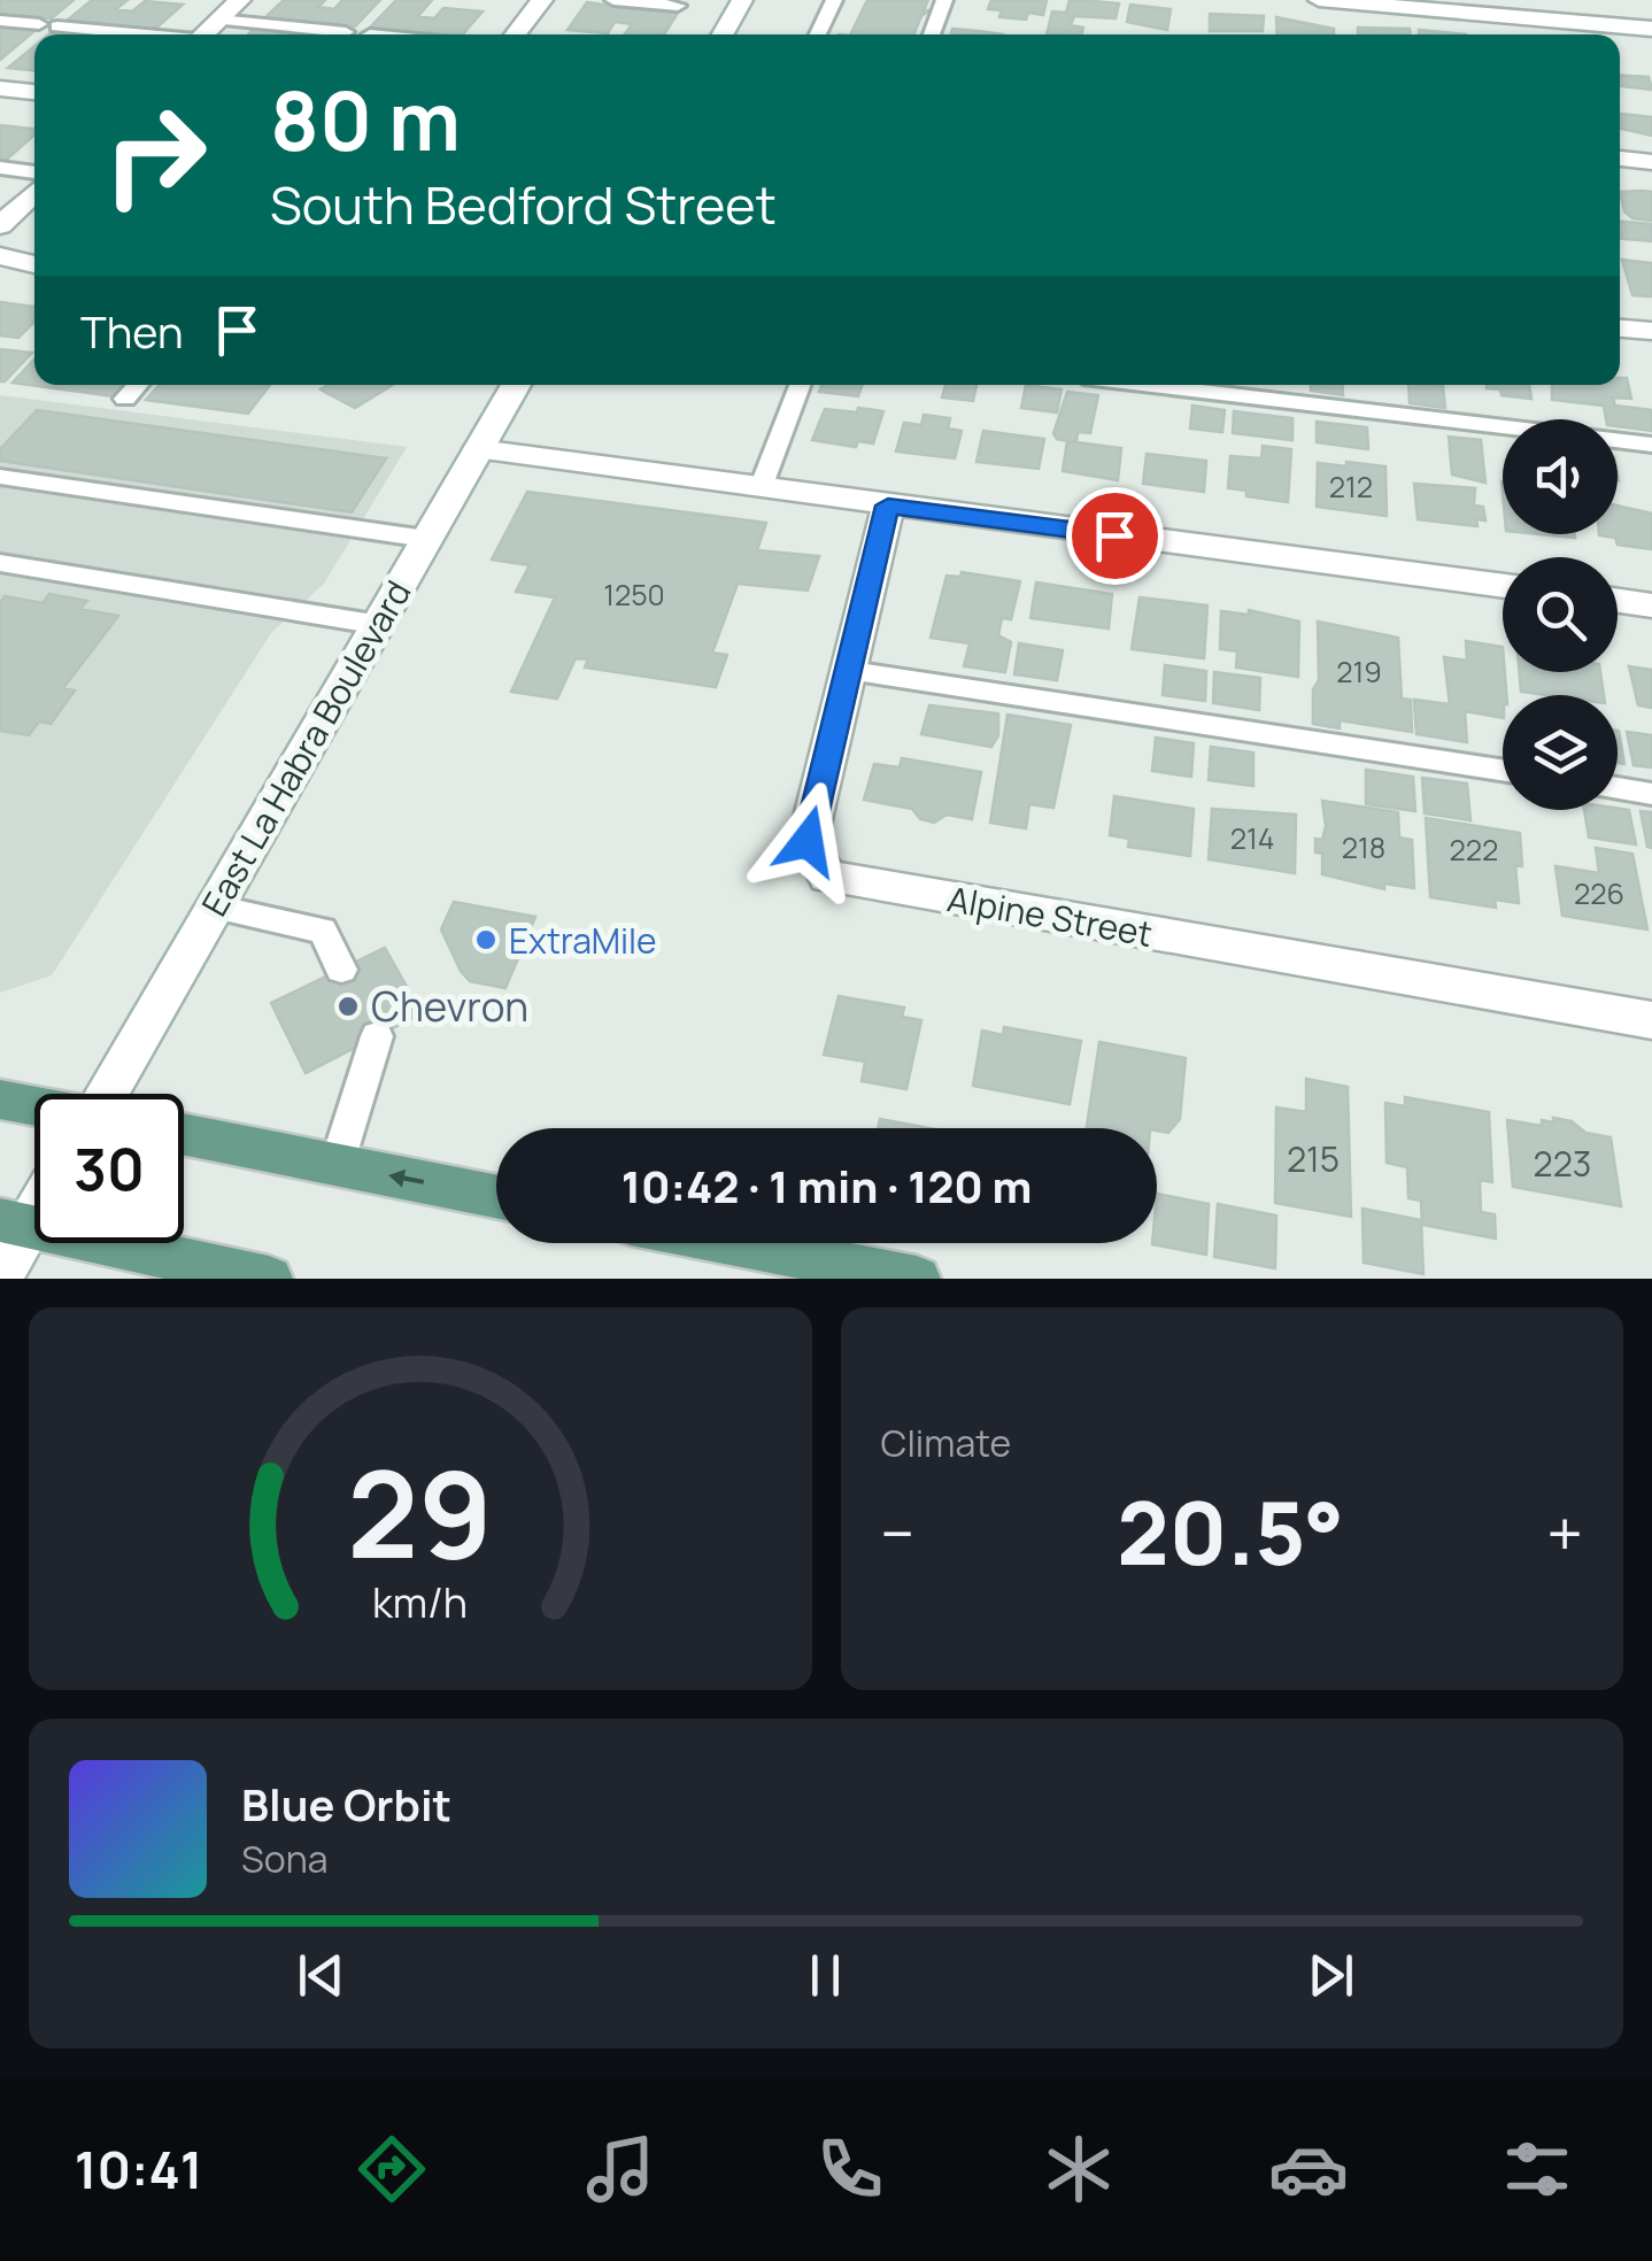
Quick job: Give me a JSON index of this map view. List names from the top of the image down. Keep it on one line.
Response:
{"streets":{"street":["East La Habra Boulevard","Alpine Street"]},"places":["ExtraMile","Chevron"],"house_numbers":["212","1250","219","214","218","222","226","215","223"],"page":{"turn":["80 m","South Bedford Street"],"then":"Then","limit":"30","trip":"10:42 · 1 min · 120 m","tile":"Climate","heat":["−","20.5°","+"],"song":["Blue Orbit","Sona"],"tabs":"10:41","gauge":["29","km/h"]}}
